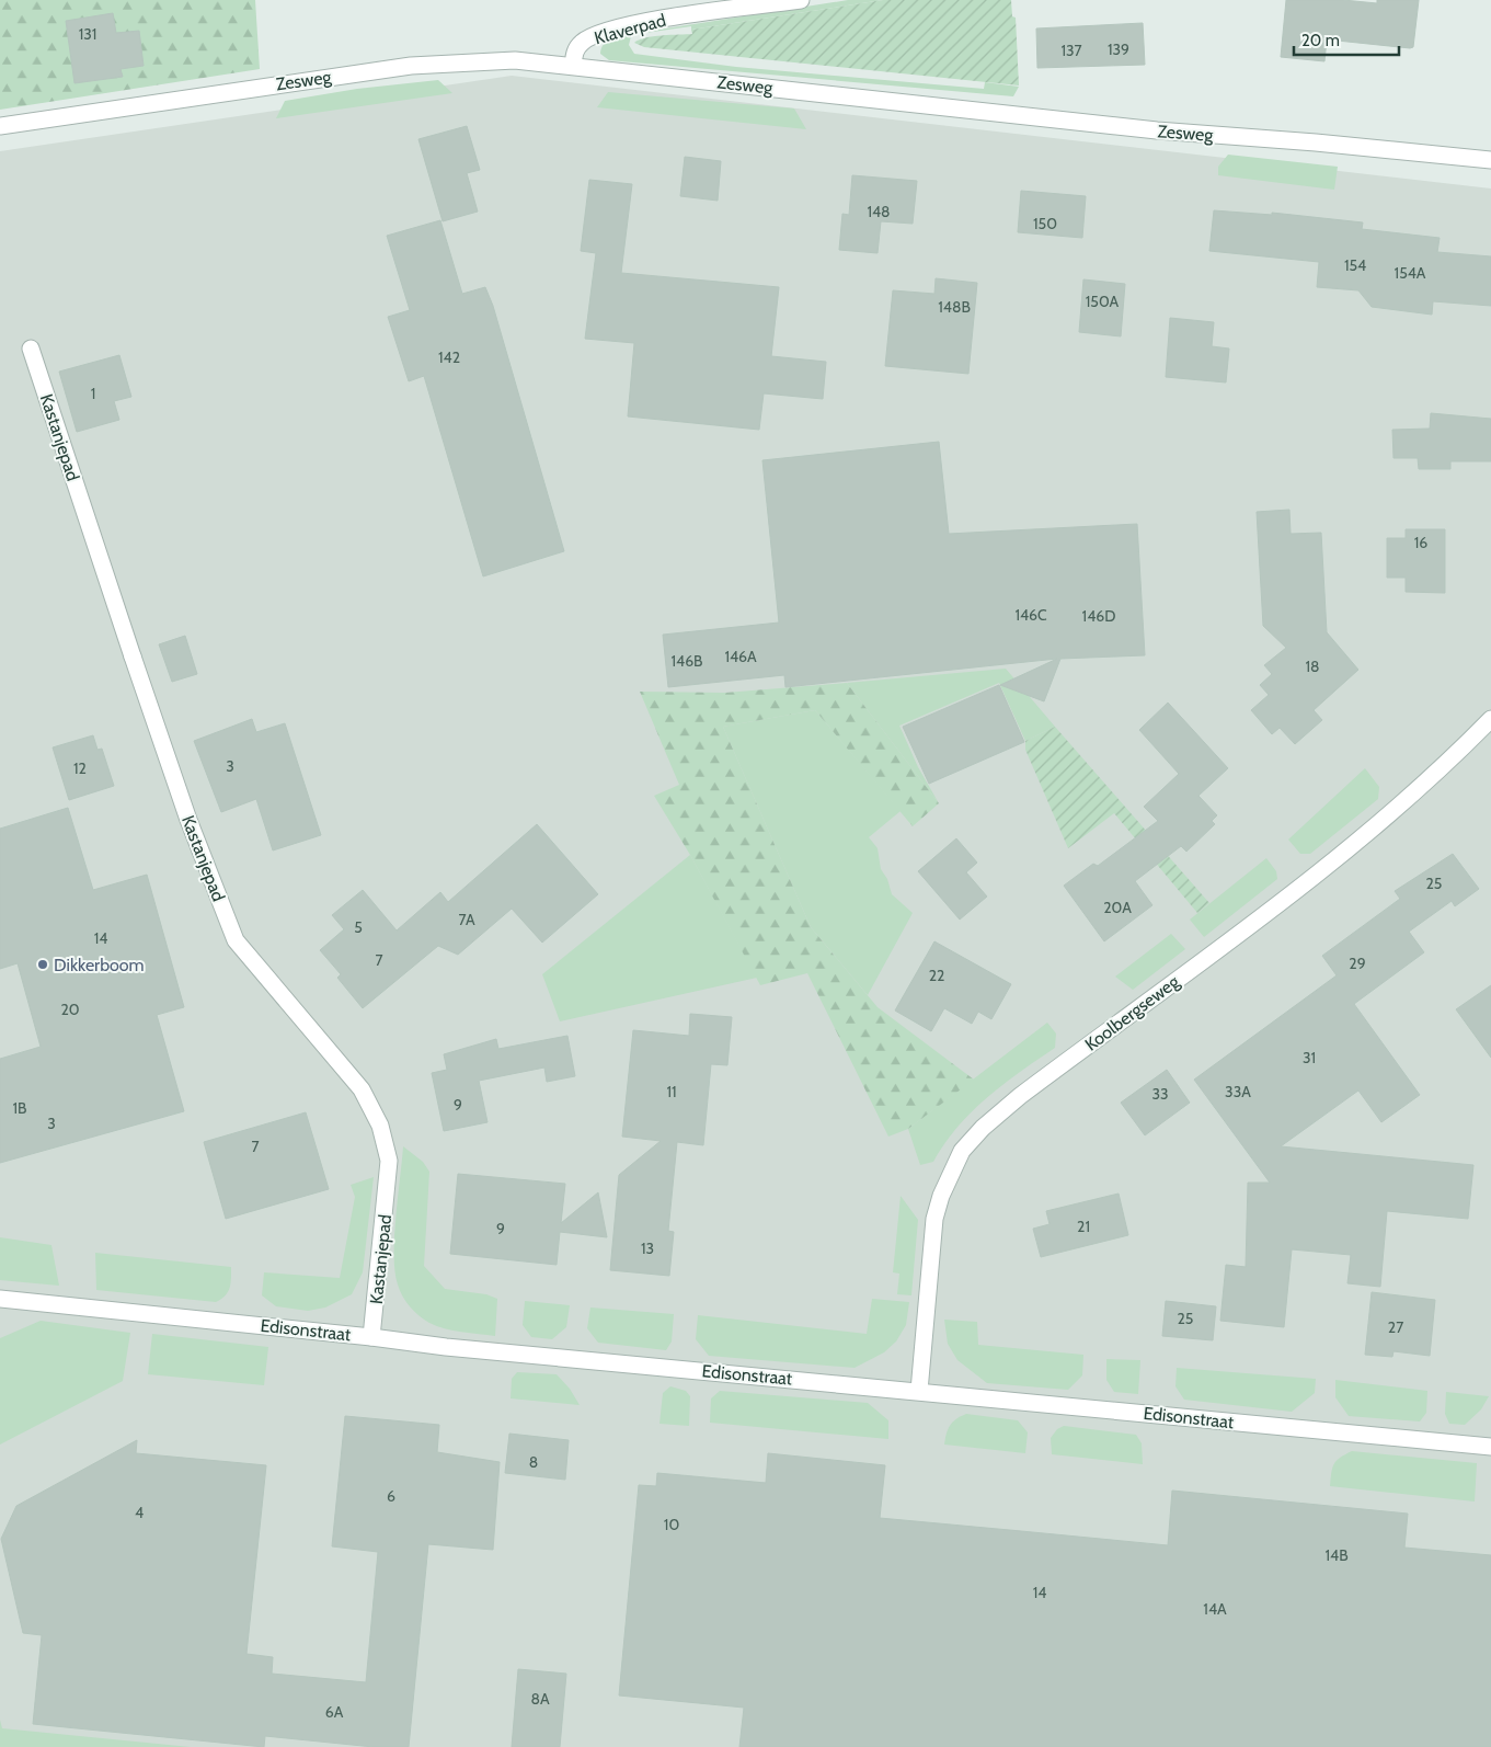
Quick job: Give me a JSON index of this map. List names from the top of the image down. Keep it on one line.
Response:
{"streets":{"street":["Klaverpad","Zesweg","Kastanjepad","Koolbergseweg","Edisonstraat"]},"crossings":[["Klaverpad","Zesweg"],["Kastanjepad","Edisonstraat"],["Koolbergseweg","Edisonstraat"]],"places":["Dikkerboom"],"house_numbers":["131","139","137","148","150","154","154A","150A","148B","142","1","16","146C","146D","146A","146B","18","3","12","25","20A","7A","5","14","7","29","22","20","31","11","33A","33","9","1B","3","7","21","9","13","25","27","8","6","4","10","14B","14","14A","8A","6A"],"scale_bar":"20 m"}
